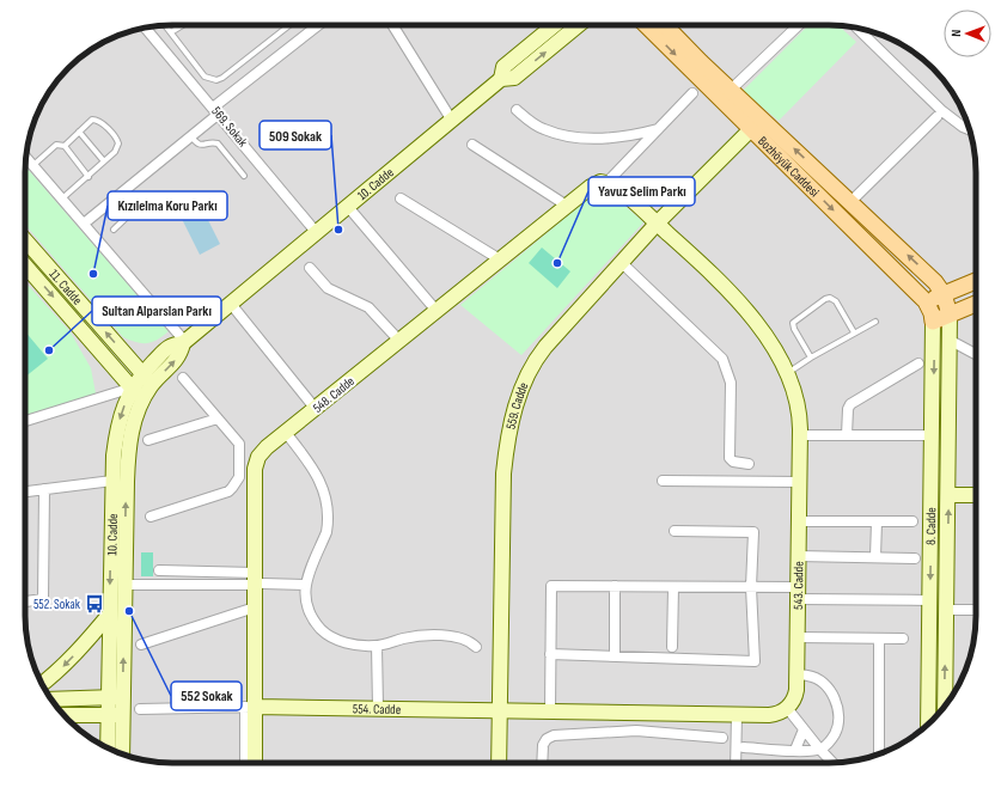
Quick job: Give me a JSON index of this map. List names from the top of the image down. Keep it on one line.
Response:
{"streets":{"main road":["Bozhöyük Caddesi","10. Cadde","11. Cadde","548. Cadde","559. Cadde","8. Cadde","543. Cadde","554. Cadde"],"street":["569. Sokak"]},"crossings":[["569. Sokak","10. Cadde"],["Bozhöyük Caddesi","559. Cadde"],["Bozhöyük Caddesi","8. Cadde"],["10. Cadde","11. Cadde"],["548. Cadde","554. Cadde"],["559. Cadde","543. Cadde"],["559. Cadde","554. Cadde"]],"places":{"other":["509 Sokak","Yavuz Selim Parkı","Kızılelma Koru Parkı","Sultan Alparslan Parkı","552 Sokak"],"bus stop":["552. Sokak"]},"north":"left"}
